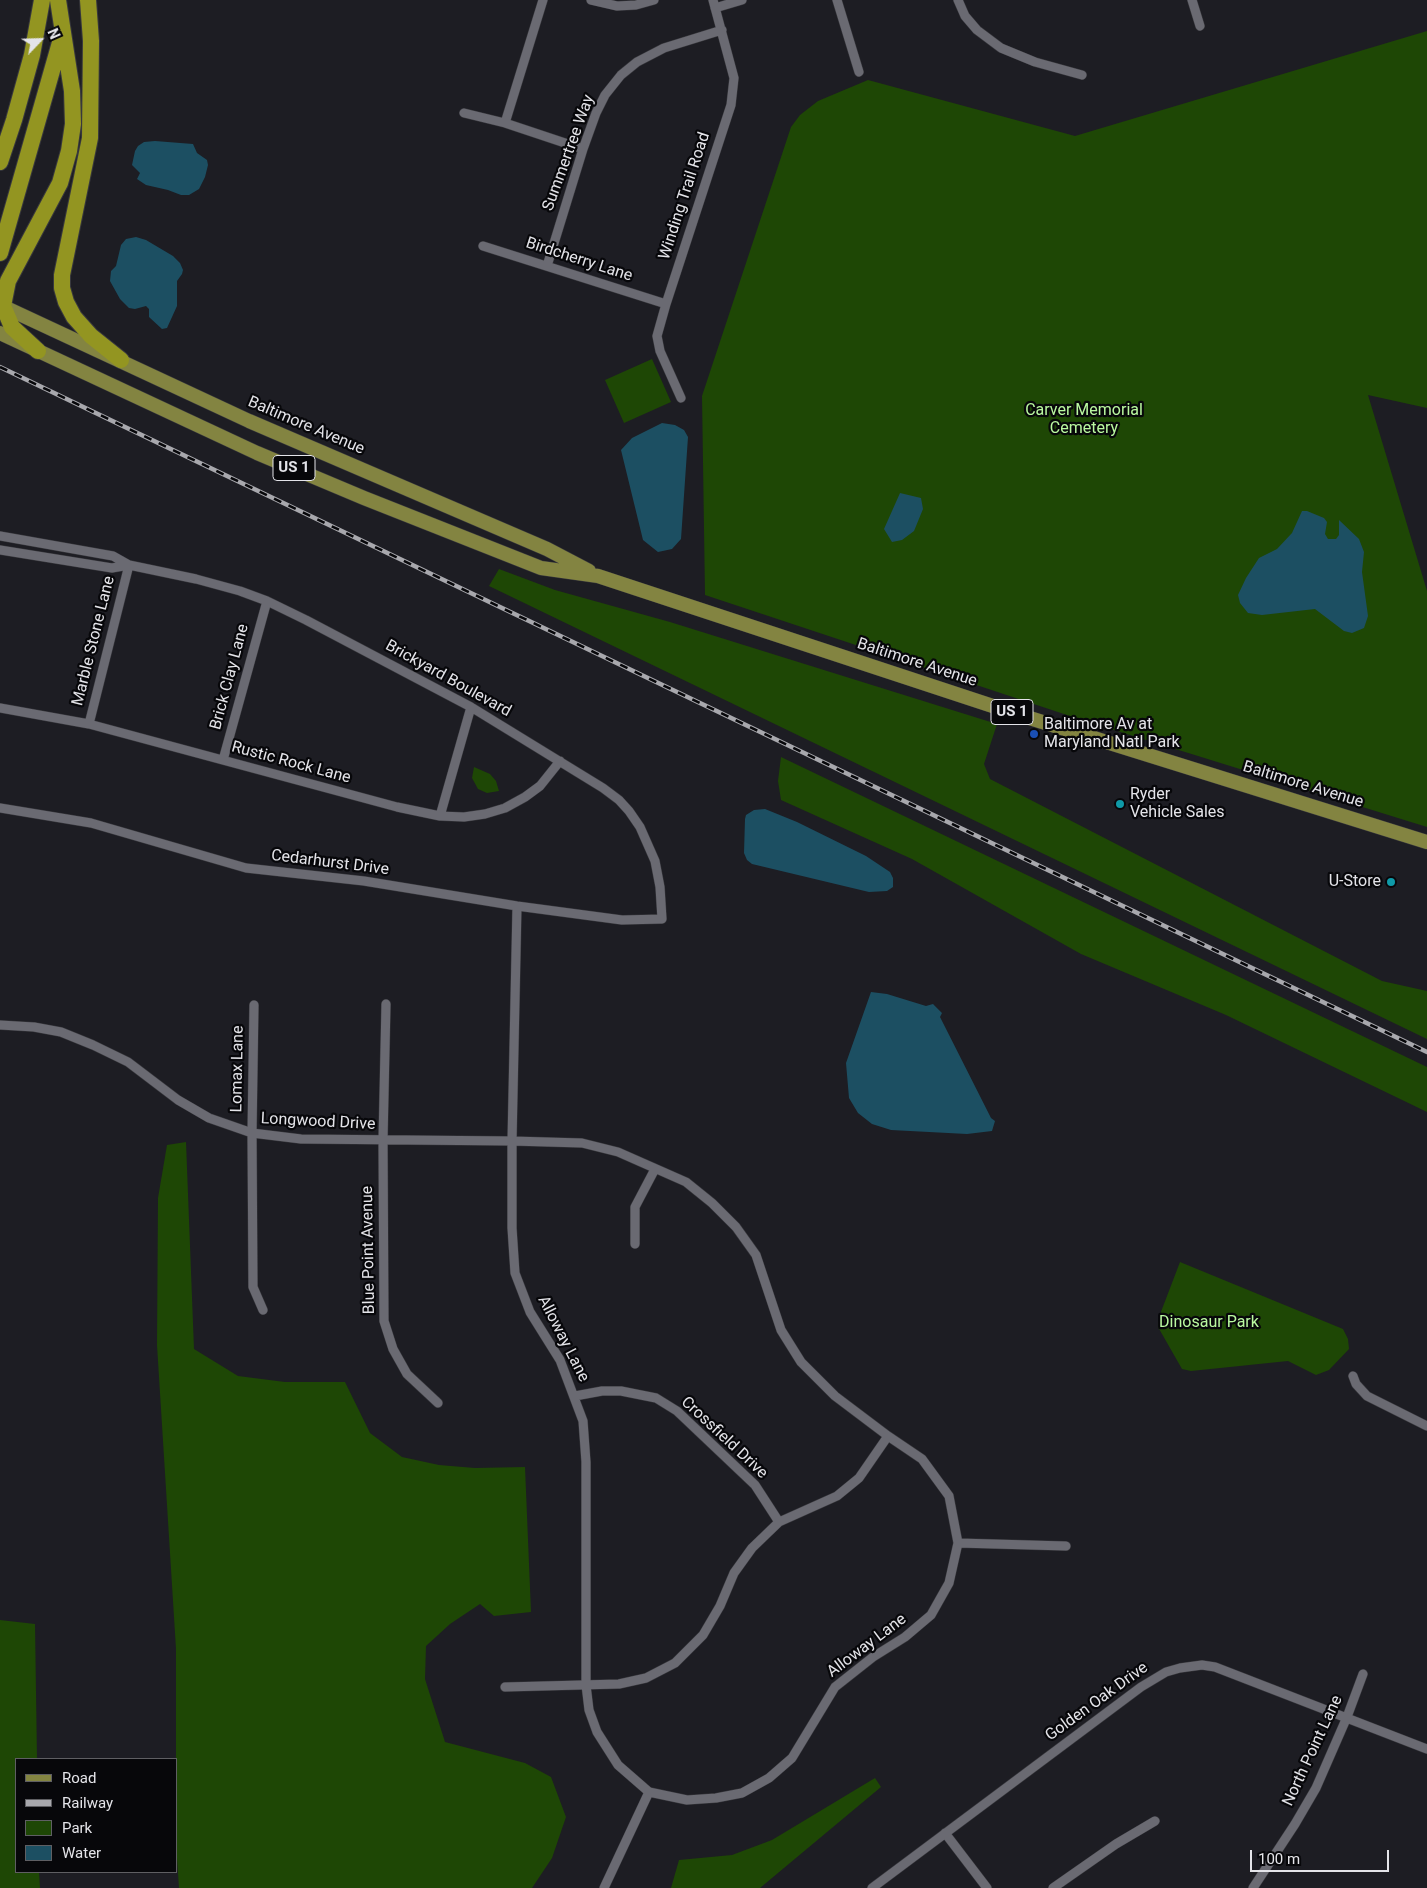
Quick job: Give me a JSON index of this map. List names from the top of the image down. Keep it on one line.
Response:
{"streets":{"main road":["Baltimore Avenue","US 1"],"street":["Summertree Way","Winding Trail Road","Birdcherry Lane","Marble Stone Lane","Brick Clay Lane","Brickyard Boulevard","Rustic Rock Lane","Cedarhurst Drive","Lomax Lane","Longwood Drive","Blue Point Avenue","Alloway Lane","Crossfield Drive","Golden Oak Drive","North Point Lane"]},"crossings":[["Summertree Way","Winding Trail Road"],["Summertree Way","Birdcherry Lane"],["Winding Trail Road","Birdcherry Lane"],["Marble Stone Lane","Brickyard Boulevard"],["Marble Stone Lane","Rustic Rock Lane"],["Brick Clay Lane","Brickyard Boulevard"],["Brick Clay Lane","Rustic Rock Lane"],["Brickyard Boulevard","Rustic Rock Lane"],["Brickyard Boulevard","Cedarhurst Drive"],["Cedarhurst Drive","Alloway Lane"],["Lomax Lane","Longwood Drive"],["Longwood Drive","Blue Point Avenue"],["Longwood Drive","Alloway Lane"],["Alloway Lane","Crossfield Drive"],["Golden Oak Drive","North Point Lane"]],"parks":["Carver Memorial Cemetery","Dinosaur Park"],"places":["Baltimore Av at Maryland Natl Park","Ryder Vehicle Sales","U-Store"],"legend":["Road","Railway","Park","Water"],"scale_bar":"100 m","north":"top right"}
